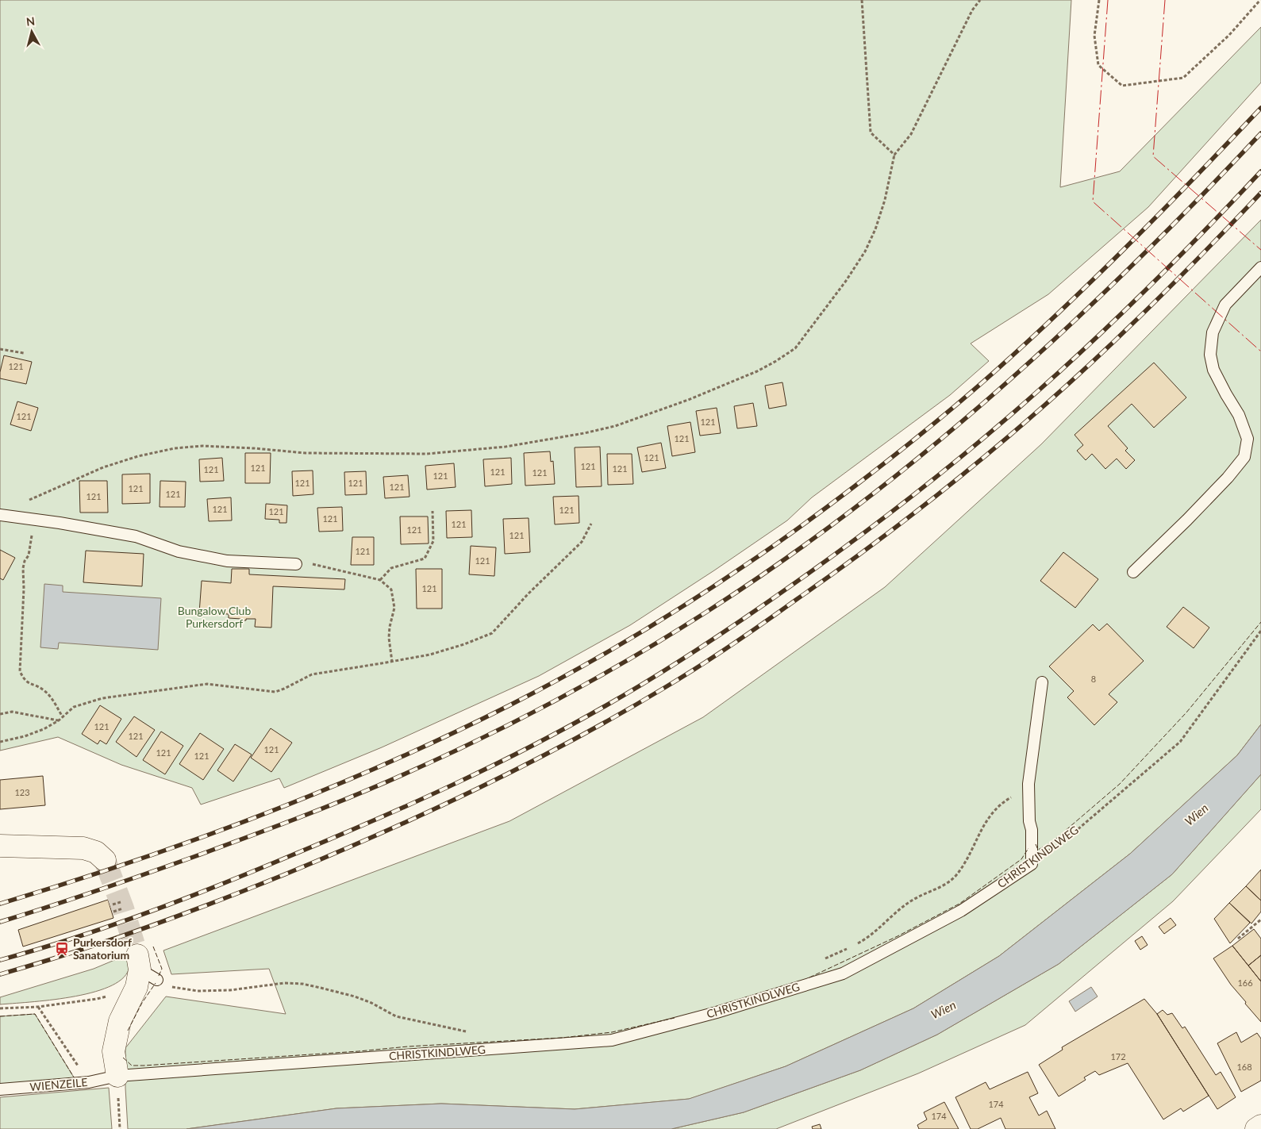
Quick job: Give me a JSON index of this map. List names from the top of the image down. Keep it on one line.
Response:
{"streets":{"lane":["CHRISTKINDLWEG","WIENZEILE"]},"crossings":[["CHRISTKINDLWEG","WIENZEILE"]],"water":["Wien"],"parks":["Bungalow Club Purkersdorf"],"places":{"station":["Purkersdorf Sanatorium"]},"house_numbers":["121","121","121","121","121","121","121","121","121","121","121","121","121","121","121","121","121","121","121","121","121","121","121","121","121","121","121","121","8","121","121","121","121","121","123","166","172","168","174","174"],"north":"top"}
